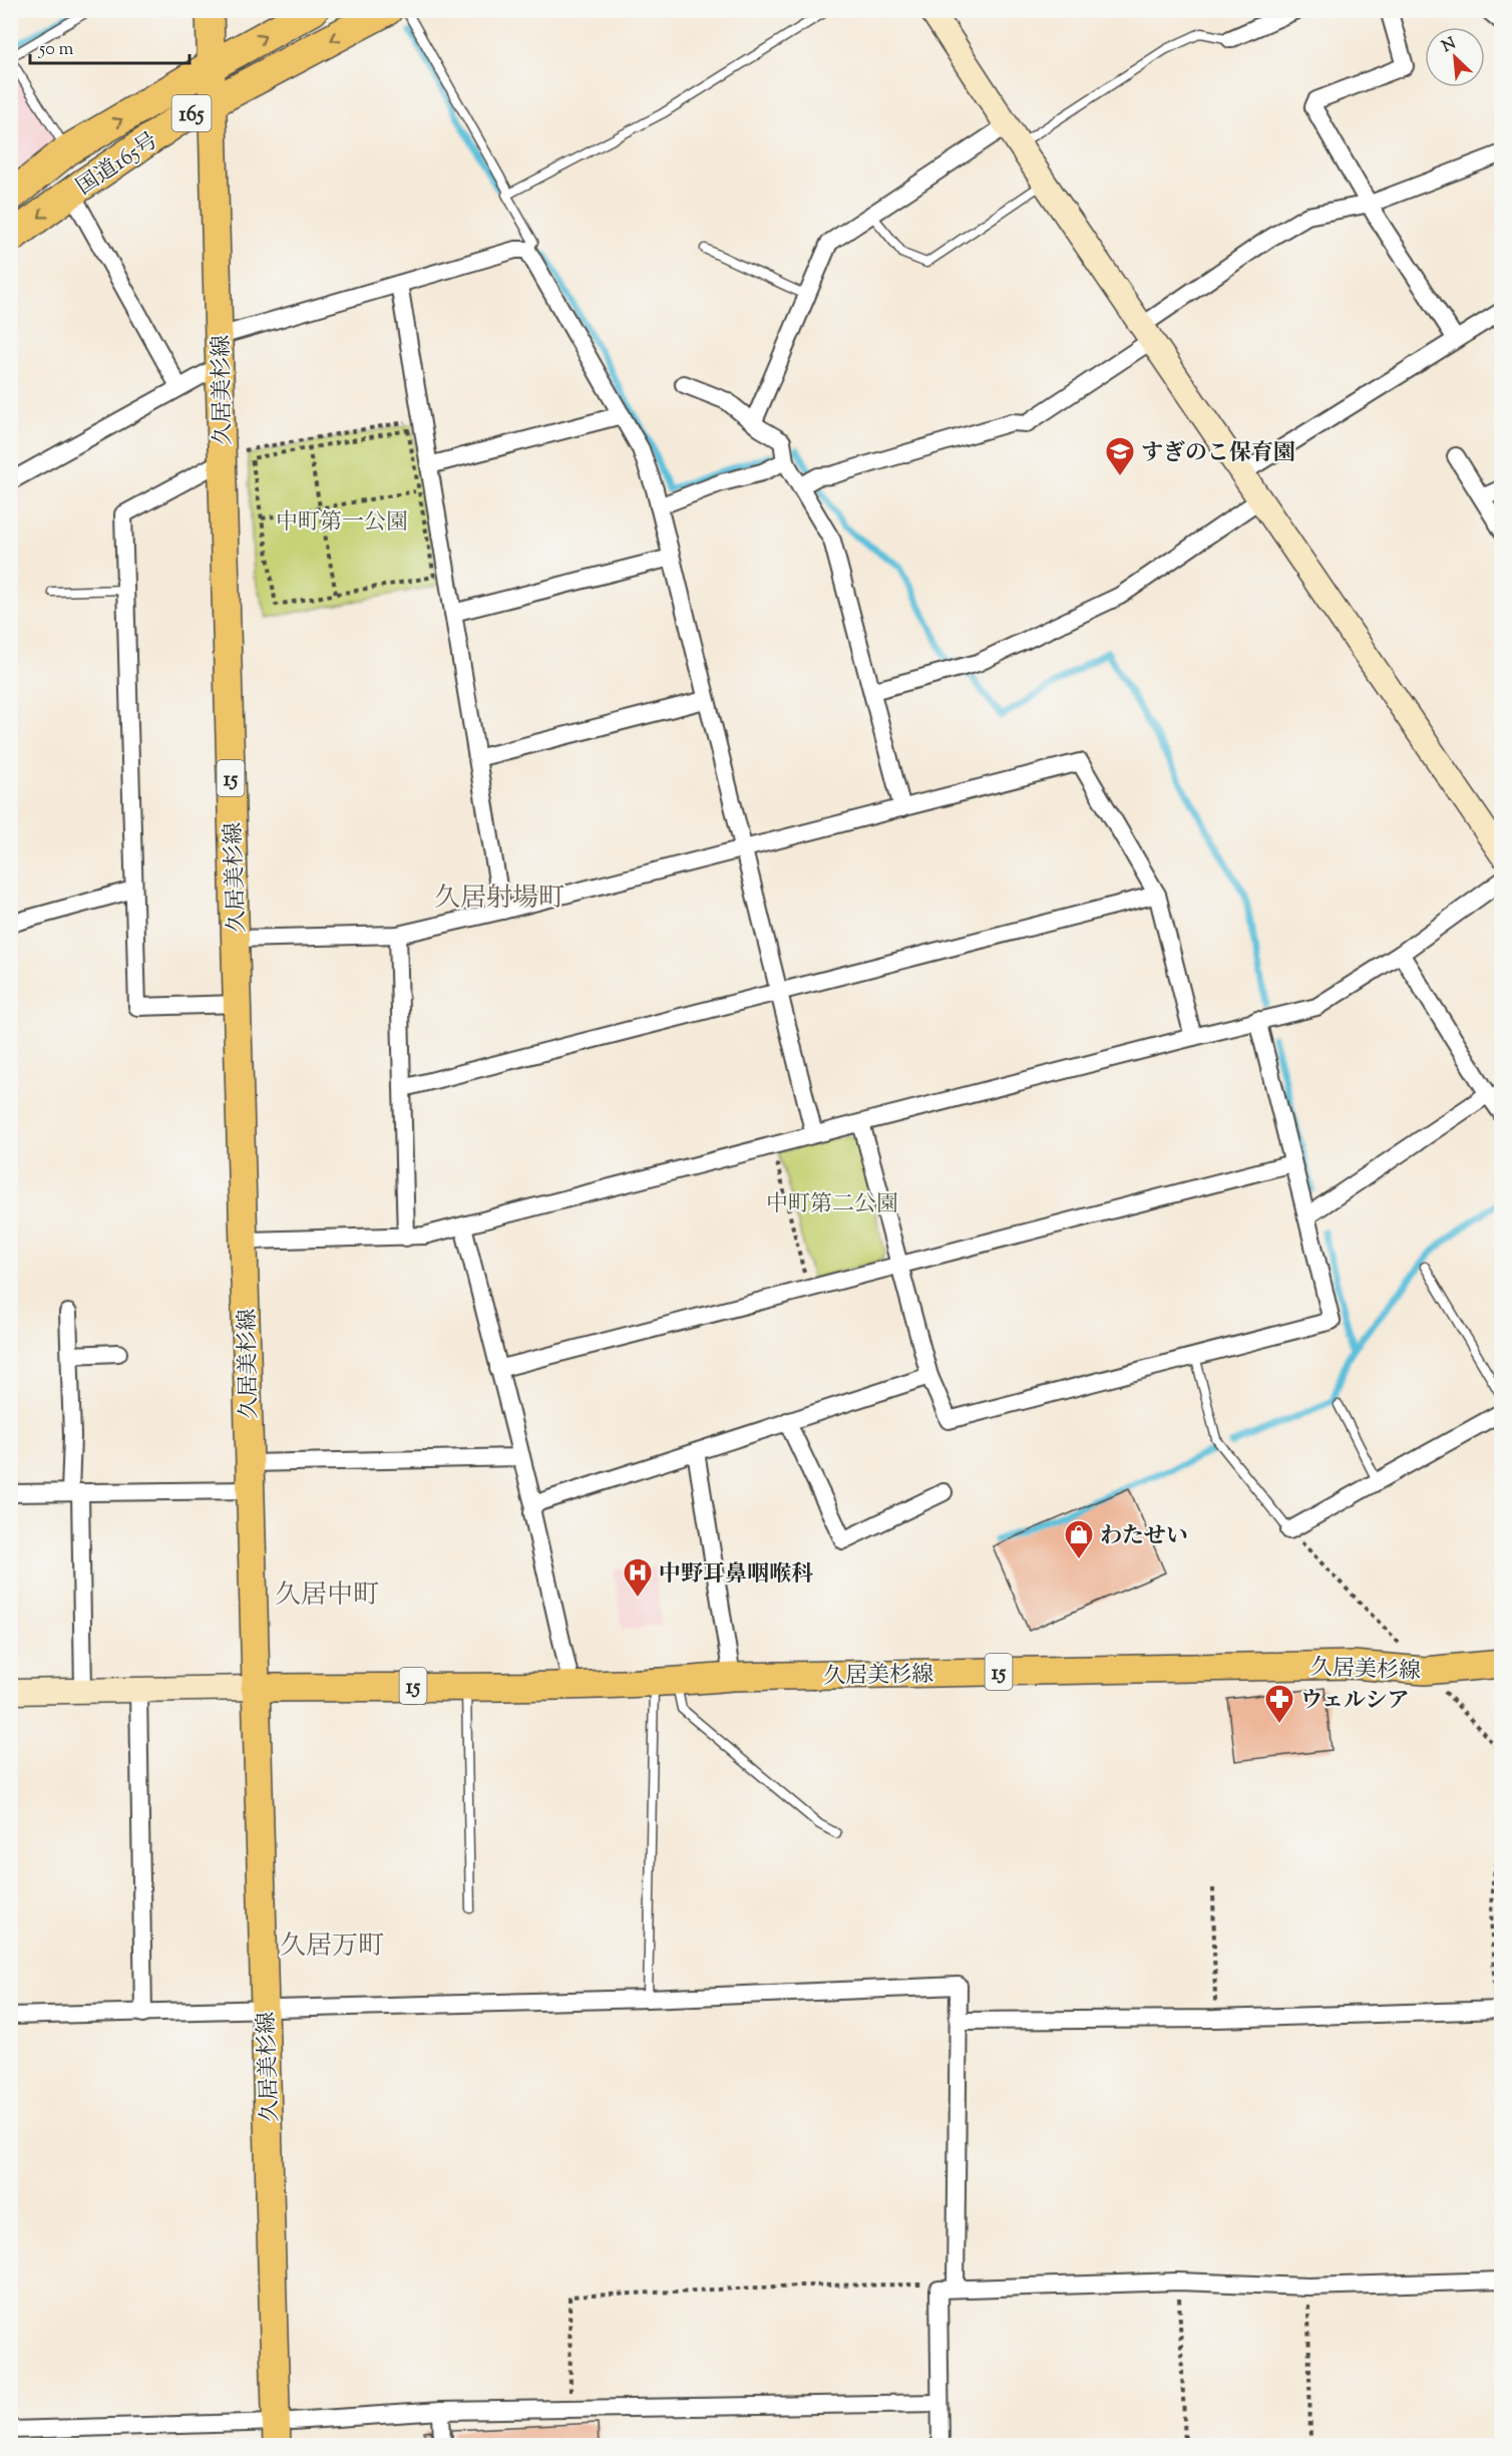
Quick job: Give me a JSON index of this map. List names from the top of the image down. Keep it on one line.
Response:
{"streets":{"highway":["165","国道165号"],"main road":["久居美杉線","15"]},"crossings":[["国道165号","久居美杉線"]],"districts":["久居射場町","久居中町","久居万町"],"parks":["中町第一公園","中町第二公園"],"places":{"school or university":["すぎのこ保育園"],"shop":["わたせい"],"hospital":["中野耳鼻咽喉科"],"pharmacy":["ウェルシア"]},"scale_bar":"50 m","north":"top left"}
